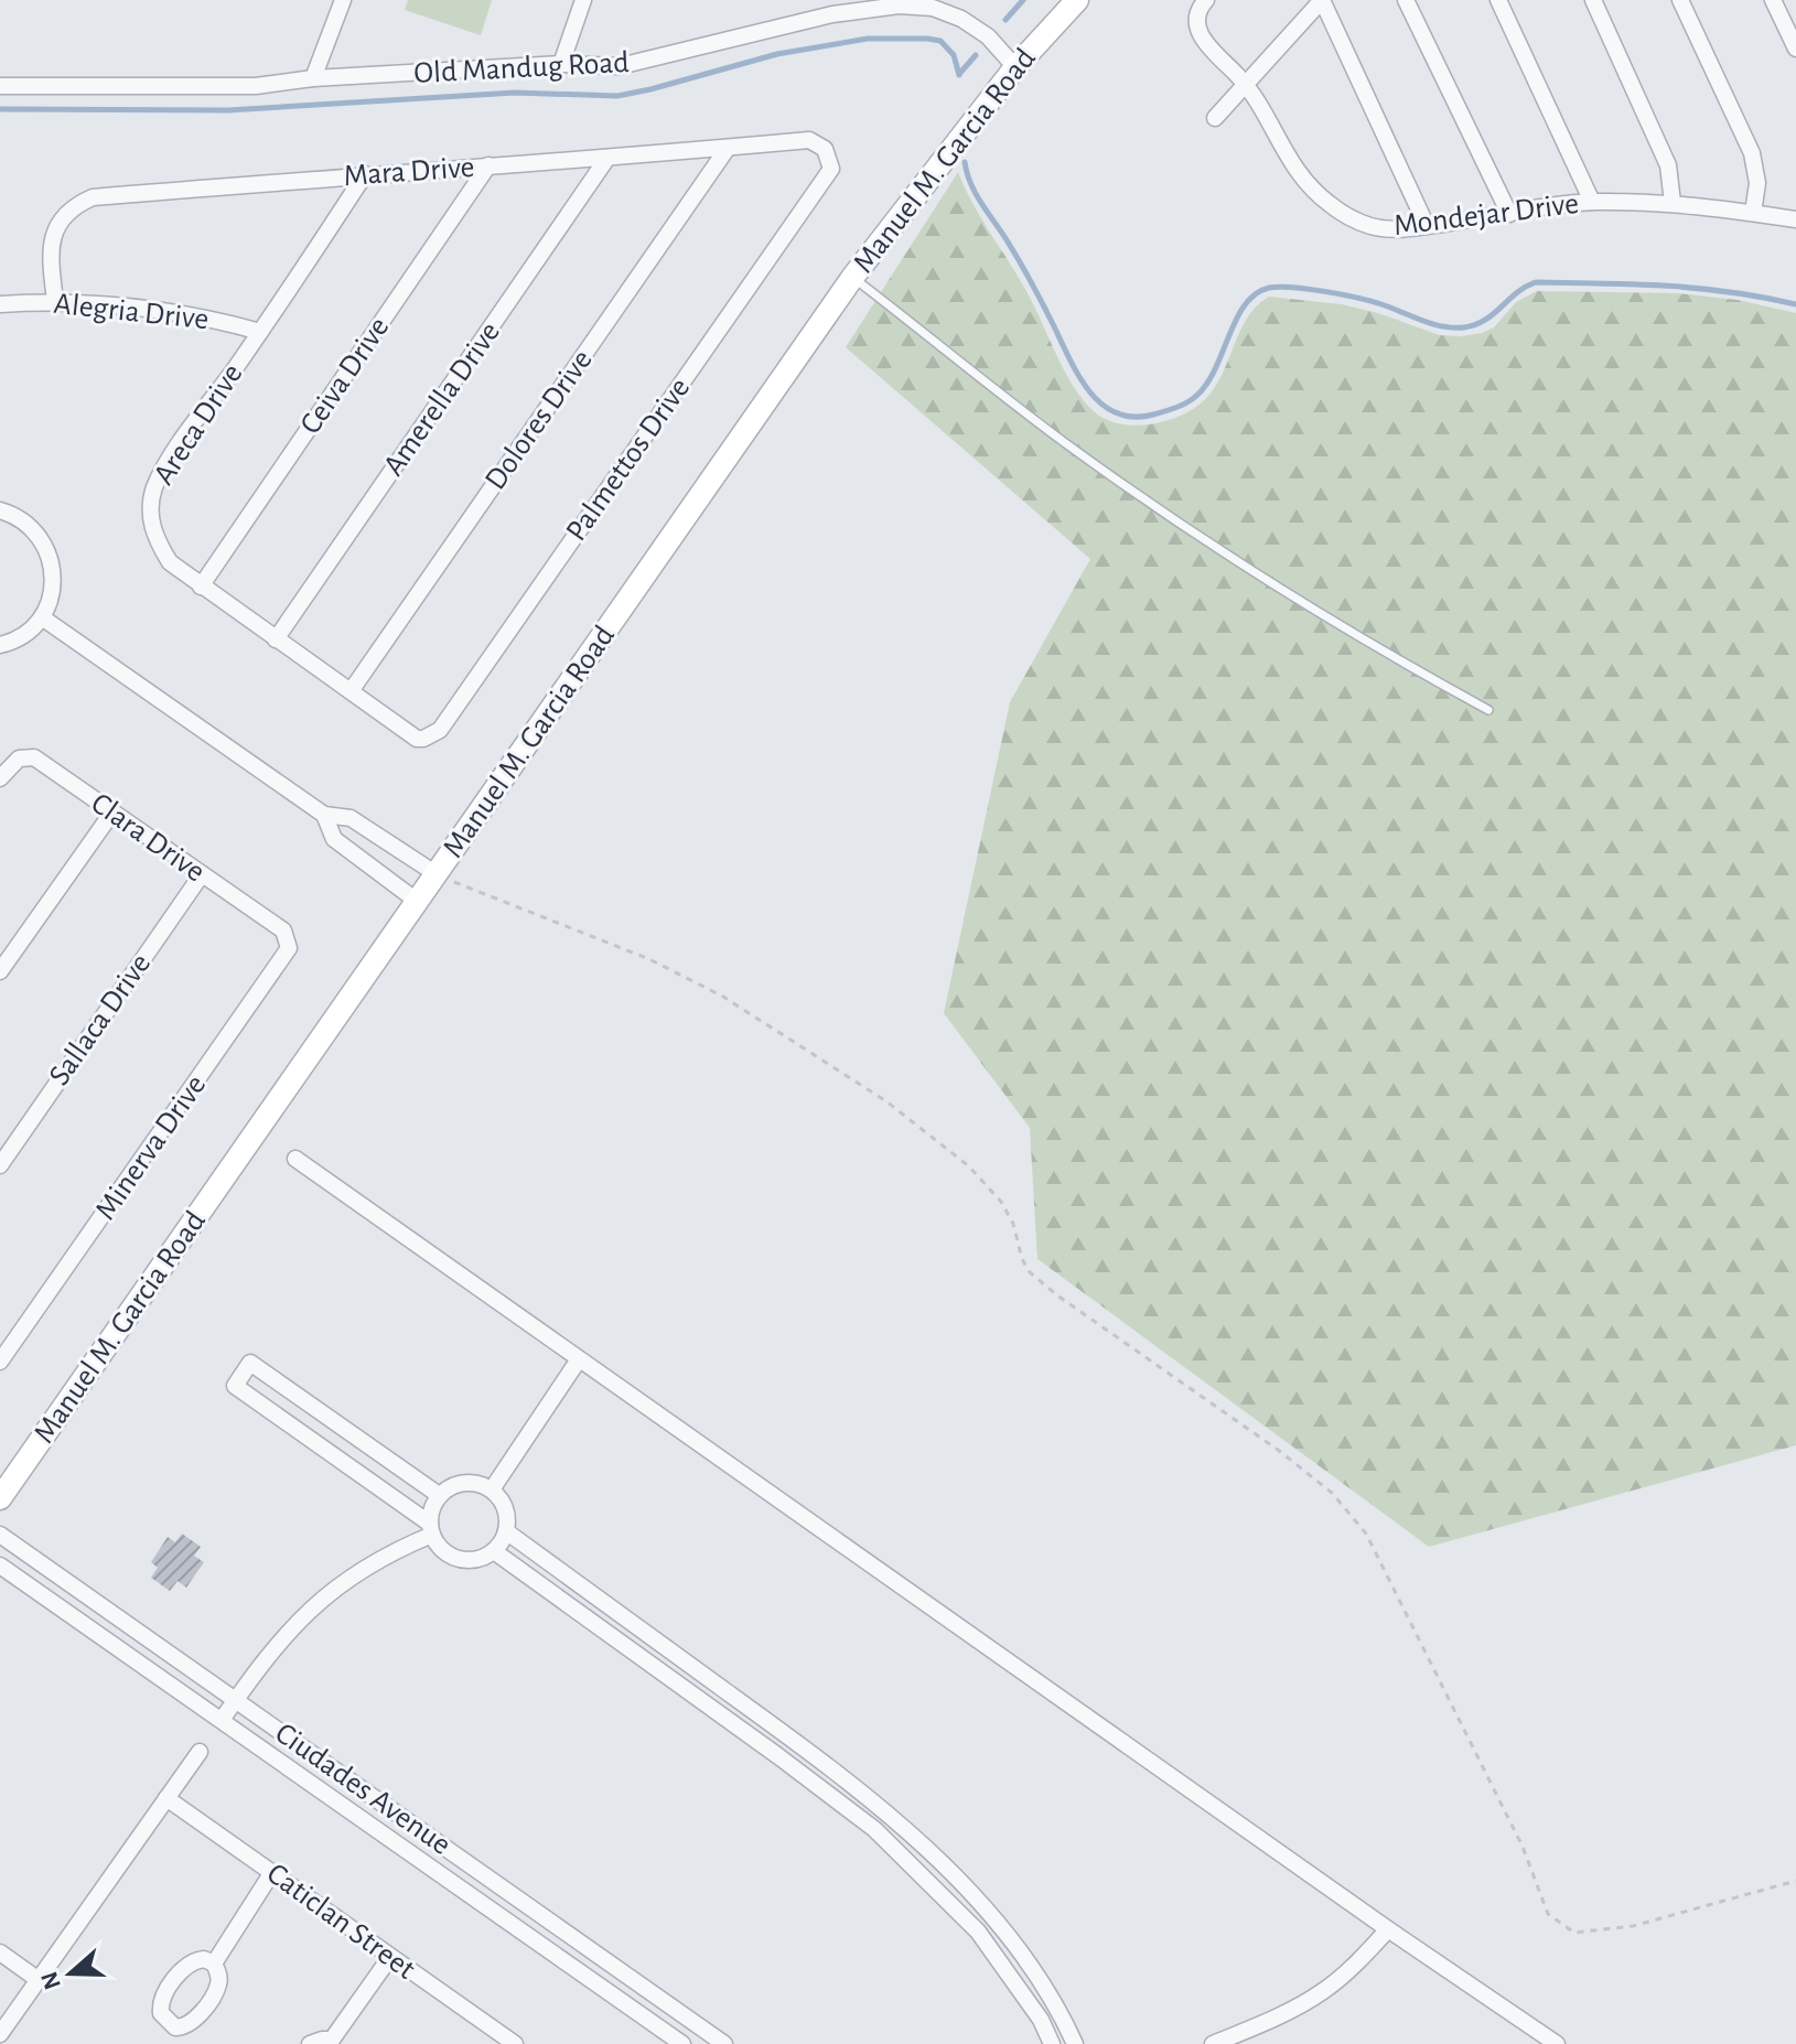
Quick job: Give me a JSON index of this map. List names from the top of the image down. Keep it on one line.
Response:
{"streets":{"main road":["Manuel M. Garcia Road"],"street":["Old Mandug Road","Mara Drive","Mondejar Drive","Alegria Drive","Ceiva Drive","Amerella Drive","Dolores Drive","Areca Drive","Palmettos Drive","Clara Drive","Sallaca Drive","Minerva Drive","Ciudades Avenue","Caticlan Street"]},"crossings":[["Old Mandug Road","Manuel M. Garcia Road"],["Mara Drive","Alegria Drive"],["Mara Drive","Ceiva Drive"],["Mara Drive","Amerella Drive"],["Mara Drive","Dolores Drive"],["Mara Drive","Areca Drive"],["Mara Drive","Palmettos Drive"],["Alegria Drive","Areca Drive"],["Ceiva Drive","Areca Drive"],["Amerella Drive","Areca Drive"],["Dolores Drive","Areca Drive"],["Areca Drive","Palmettos Drive"],["Clara Drive","Sallaca Drive"],["Clara Drive","Minerva Drive"]],"north":"left"}
